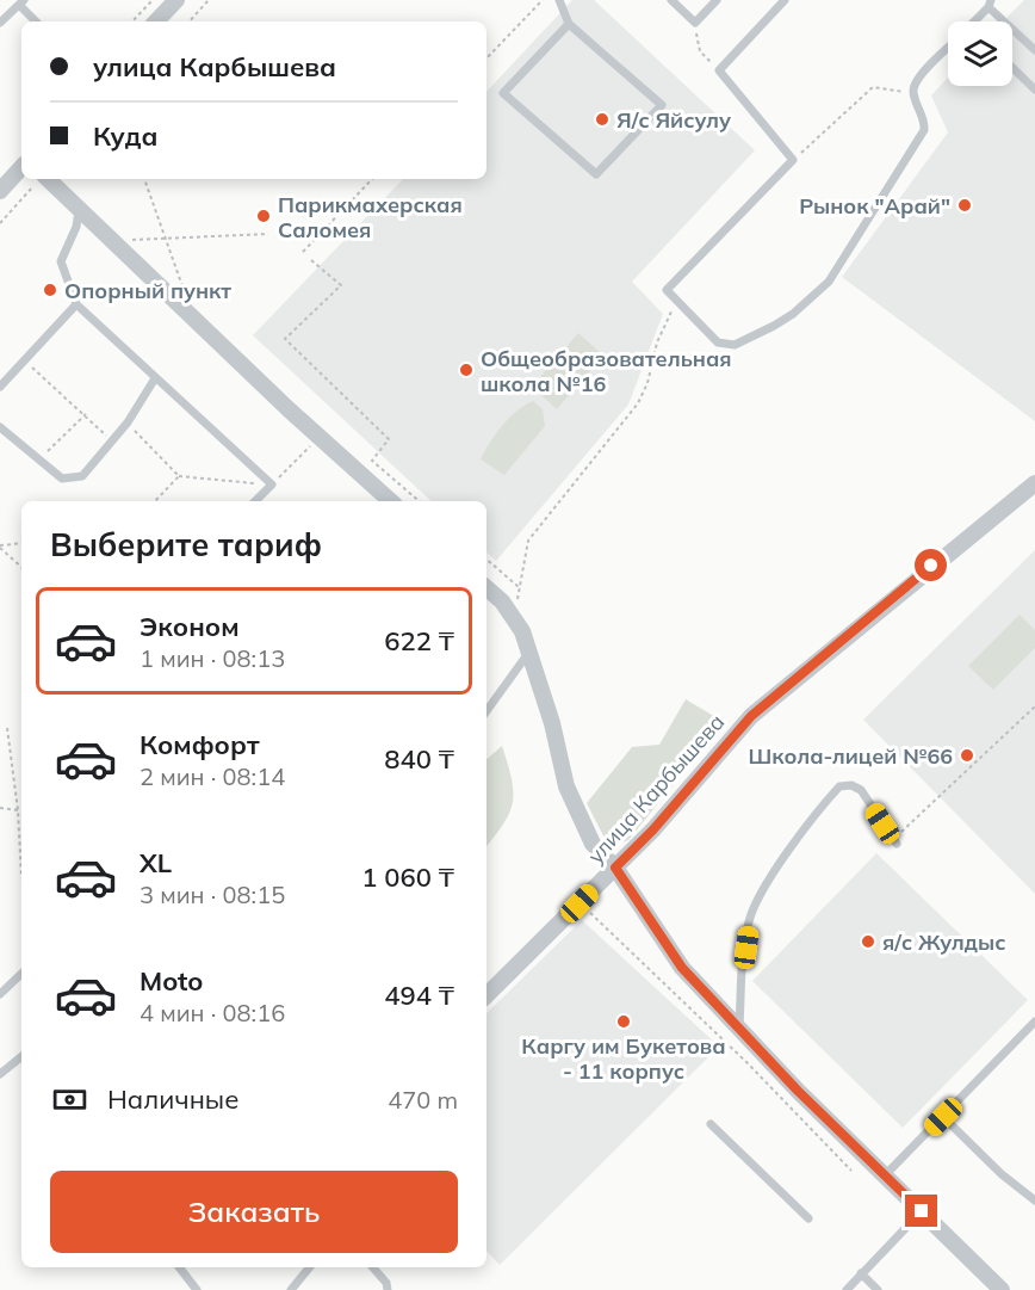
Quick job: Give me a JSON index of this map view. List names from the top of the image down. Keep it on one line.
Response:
{"streets":{"street":["улица Карбышева"]},"places":["Я/c Яйсулу","Рынок \"Арай\"","Парикмахерская Саломея","Опорный пункт","Общеобразовательная школа №16","Школа-лицей №66","я/c Жулдыс","Каргу им Букетова - 11 корпус"],"page":{"banner":["улица Карбышева","Куда"],"heading":"Выберите тариф","list":[{"name":"Эконом","note":"1 мин · 08:13","value":"622 ₸"},{"name":"Комфорт","note":"2 мин · 08:14","value":"840 ₸"},{"name":"XL","note":"3 мин · 08:15","value":"1 060 ₸"},{"name":"Moto","note":"4 мин · 08:16","value":"494 ₸"}],"pay":["Наличные","470 m"],"buttons":"Заказать"}}
